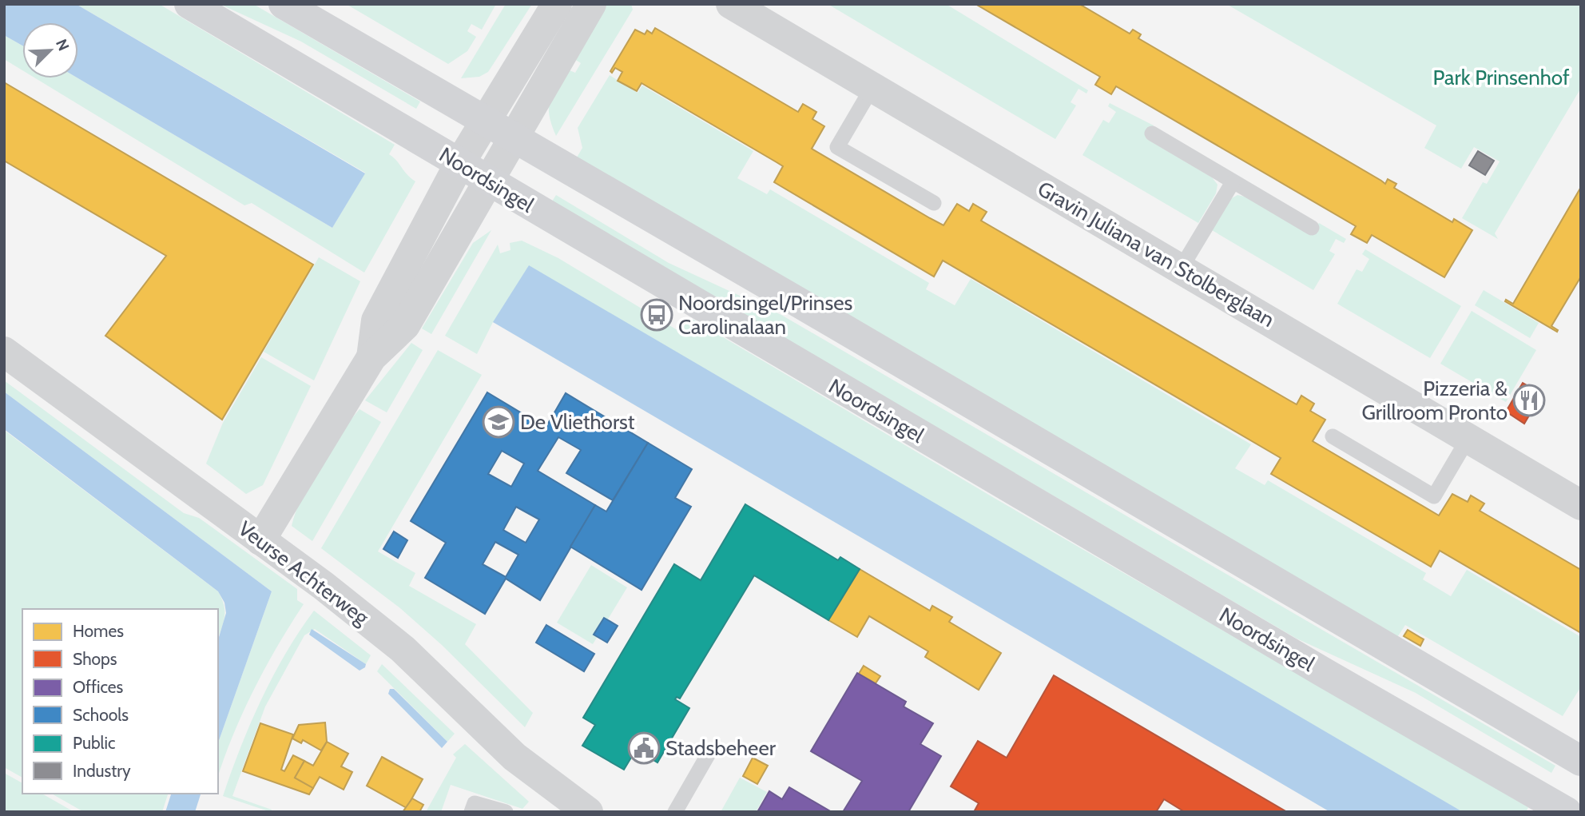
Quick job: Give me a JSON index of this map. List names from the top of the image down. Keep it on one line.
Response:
{"streets":{"main road":["Noordsingel"],"street":["Gravin Juliana van Stolberglaan","Veurse Achterweg"]},"parks":["Park Prinsenhof"],"places":{"bus stop":["Noordsingel/Prinses Carolinalaan"],"restaurant":["Pizzeria & Grillroom Pronto"],"school or university":["De Vliethorst"],"public building":["Stadsbeheer"]},"legend":["Homes","Shops","Offices","Schools","Public","Industry"],"north":"top right"}
